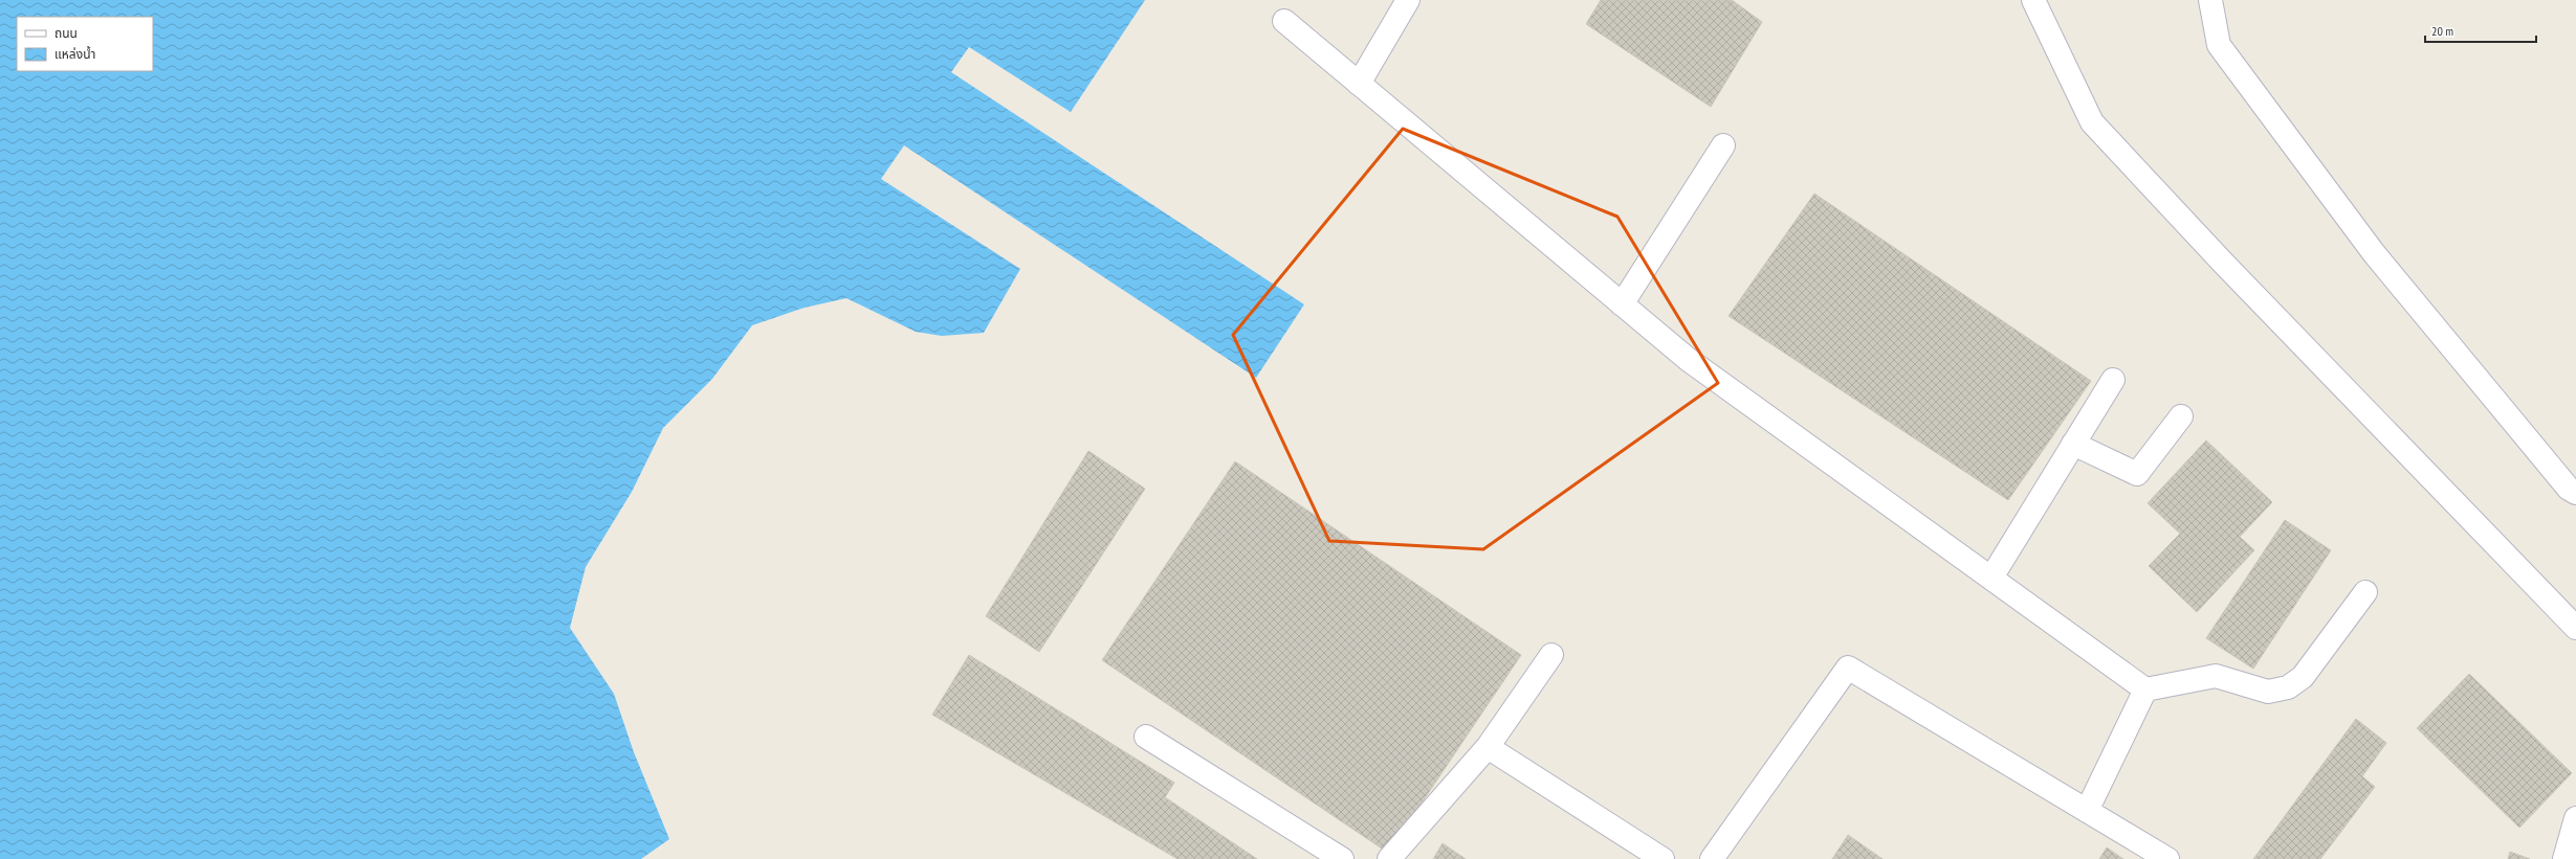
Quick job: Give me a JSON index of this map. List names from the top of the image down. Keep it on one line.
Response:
{"legend":["ถนน","แหล่งน้ำ"],"scale_bar":"20 m"}
